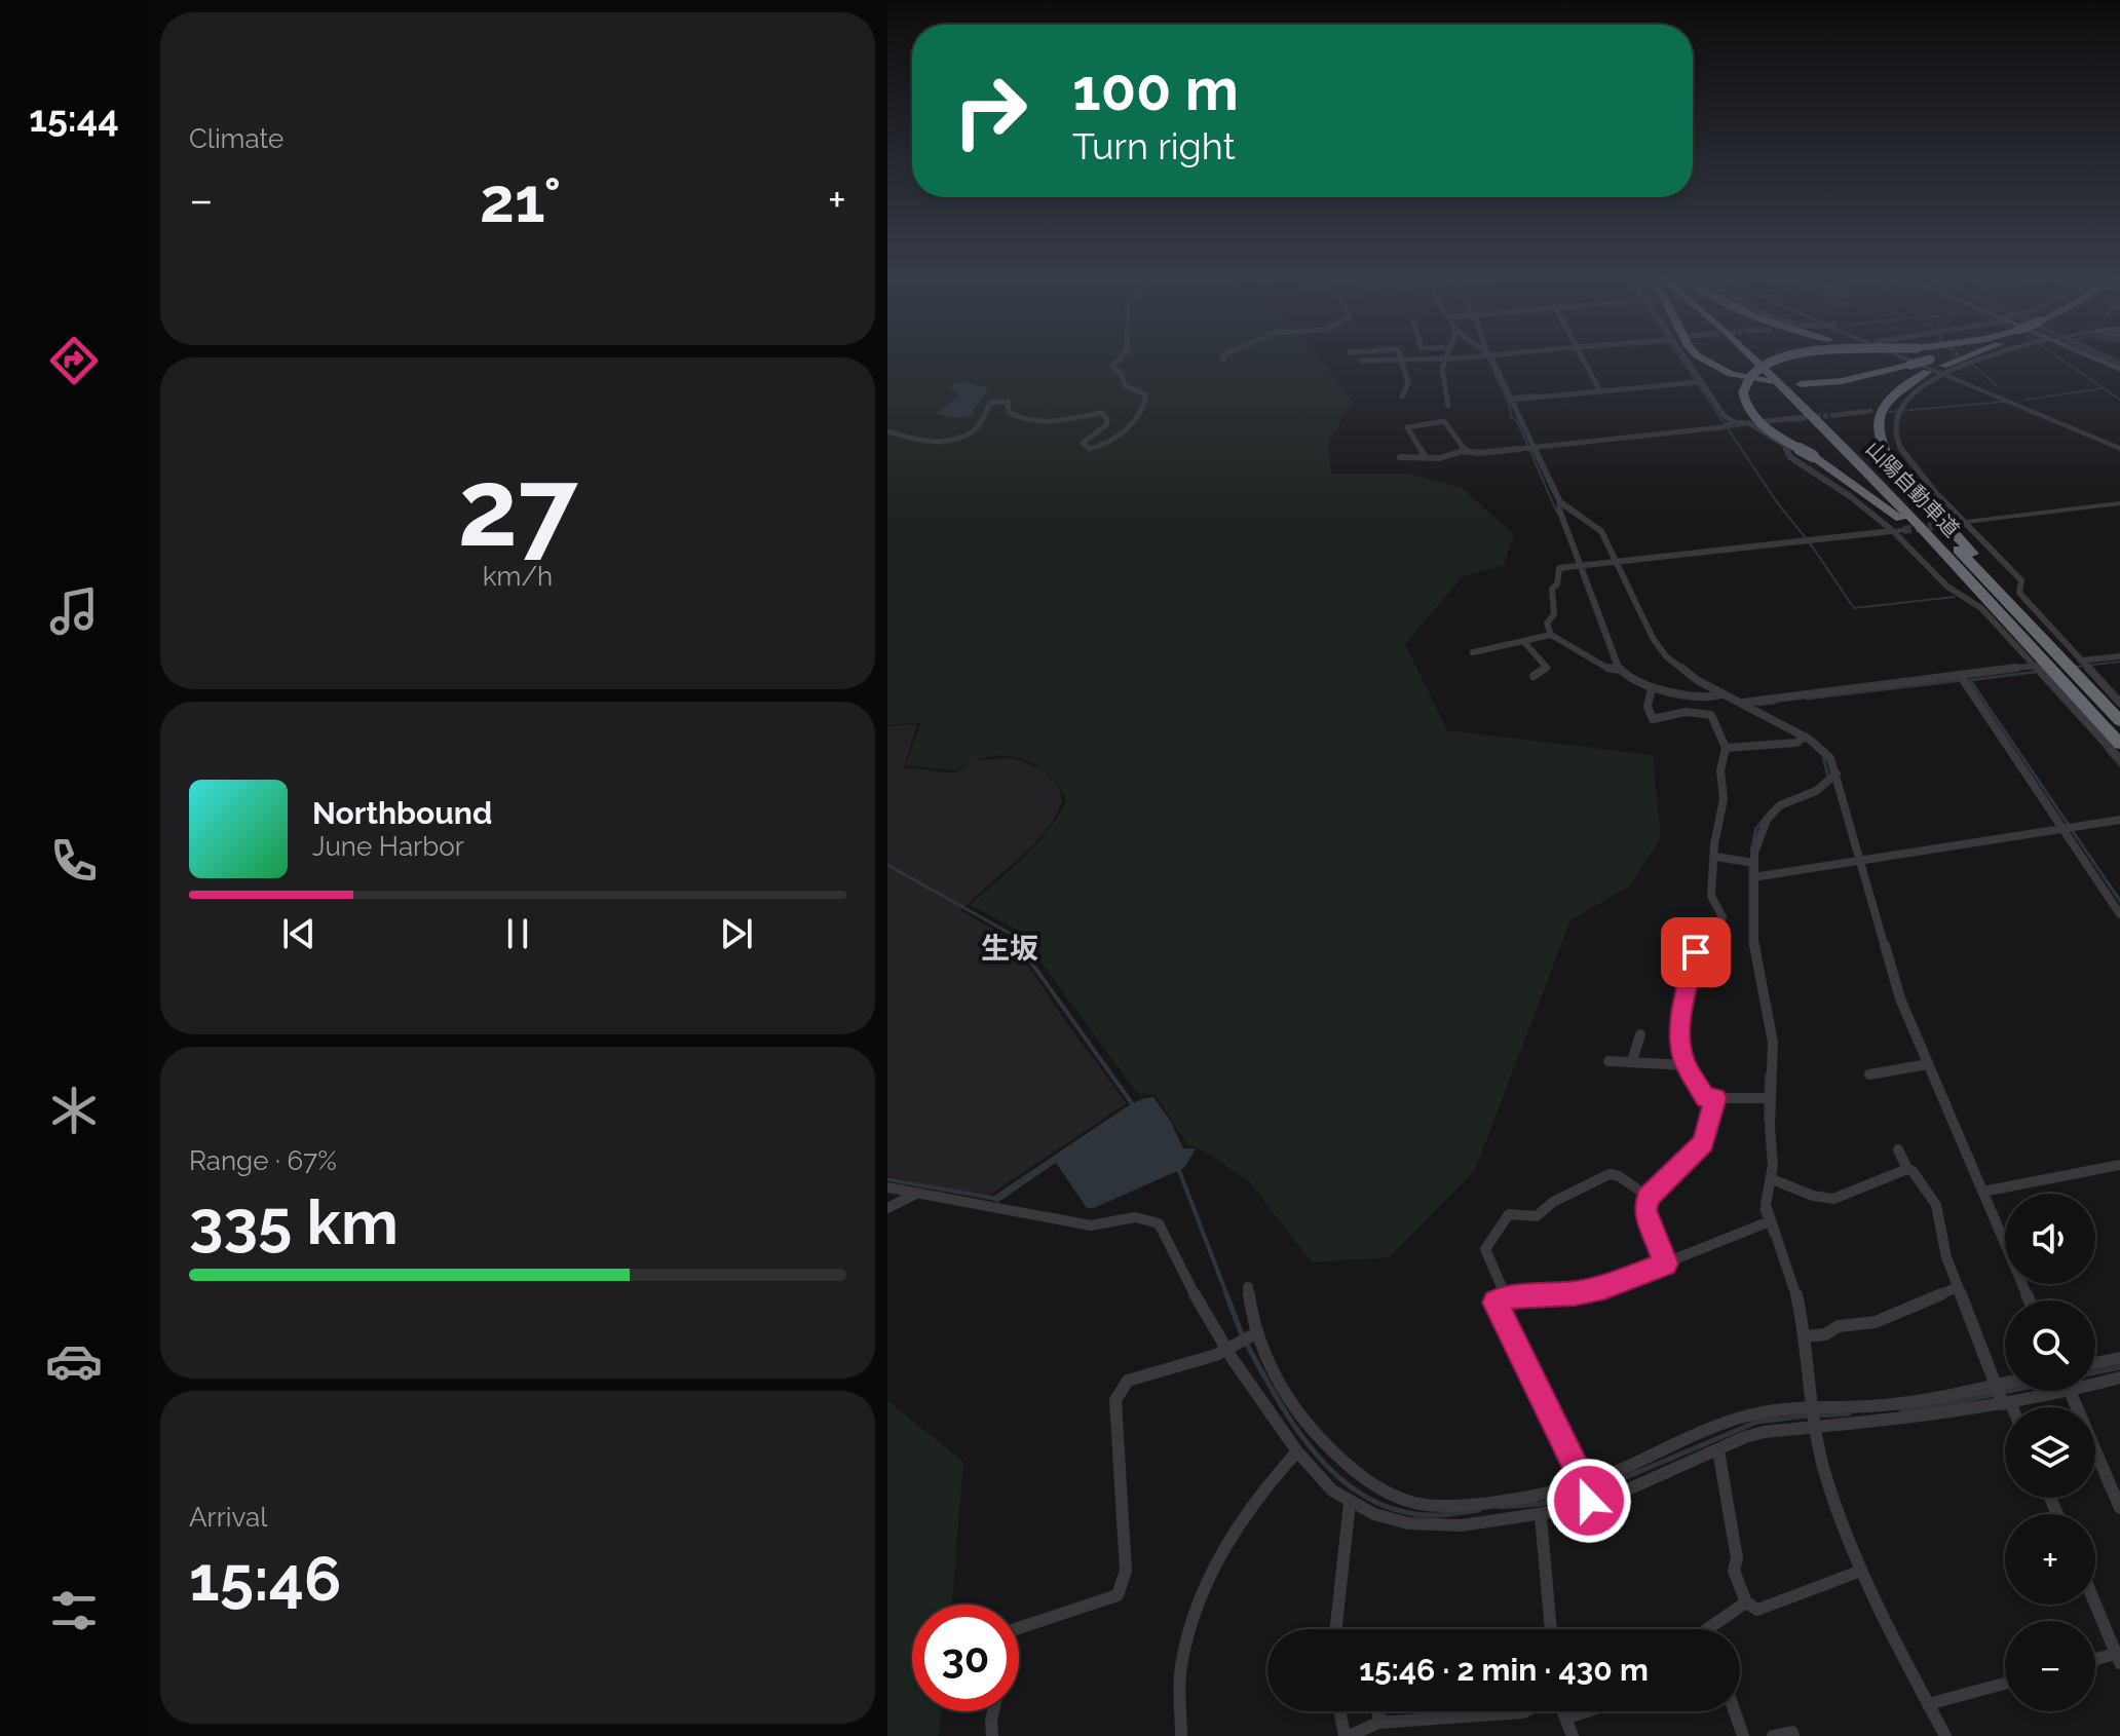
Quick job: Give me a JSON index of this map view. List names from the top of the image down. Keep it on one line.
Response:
{"streets":{"highway":["山陽自動車道"]},"districts":["生坂"],"page":{"tabs":"15:44","tile":["Climate",["27","km/h"],["Range · 67%","335 km"],["Arrival","15:46"]],"turn":["100 m","Turn right"],"heat":["−","21°","+"],"song":["Northbound","June Harbor"],"map_buttons":["+","−"],"limit":"30","trip":"15:46 · 2 min · 430 m"}}
